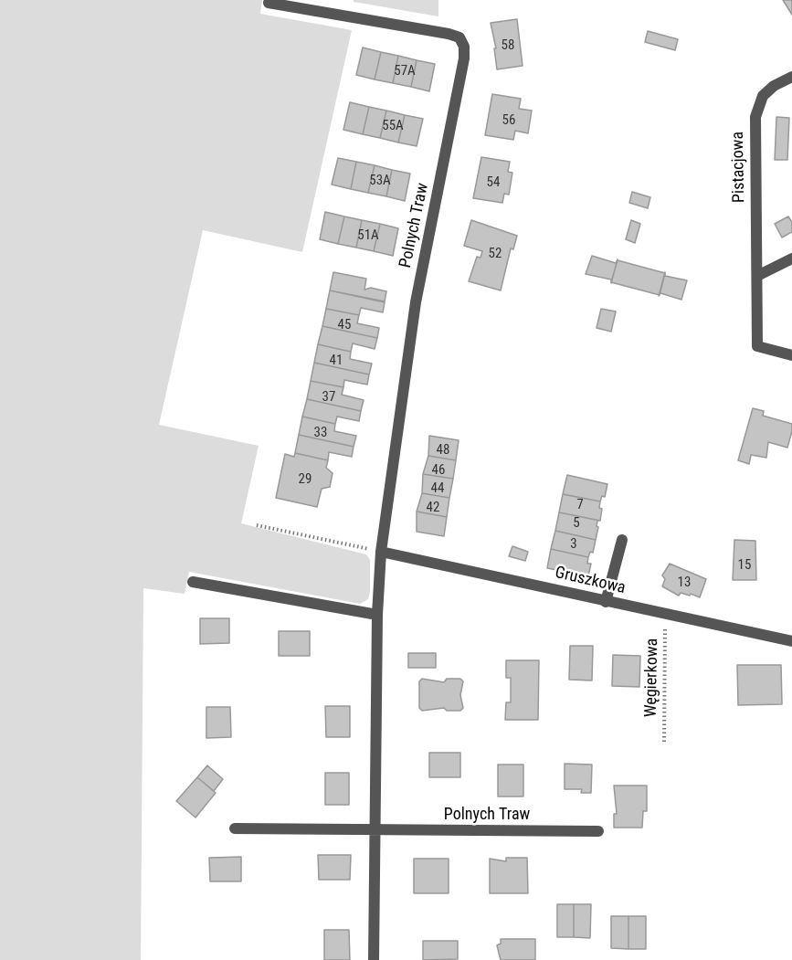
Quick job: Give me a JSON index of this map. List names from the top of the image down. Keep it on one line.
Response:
{"streets":{"street":["Pistacjowa","Polnych Traw","Gruszkowa"],"path":["Węgierkowa"]},"crossings":[["Polnych Traw","Gruszkowa"],["Gruszkowa","Węgierkowa"]],"house_numbers":["58","57A","56","55A","53A","54","51A","52","45","41","37","33","48","46","29","44","7","42","5","3","15","13"]}
